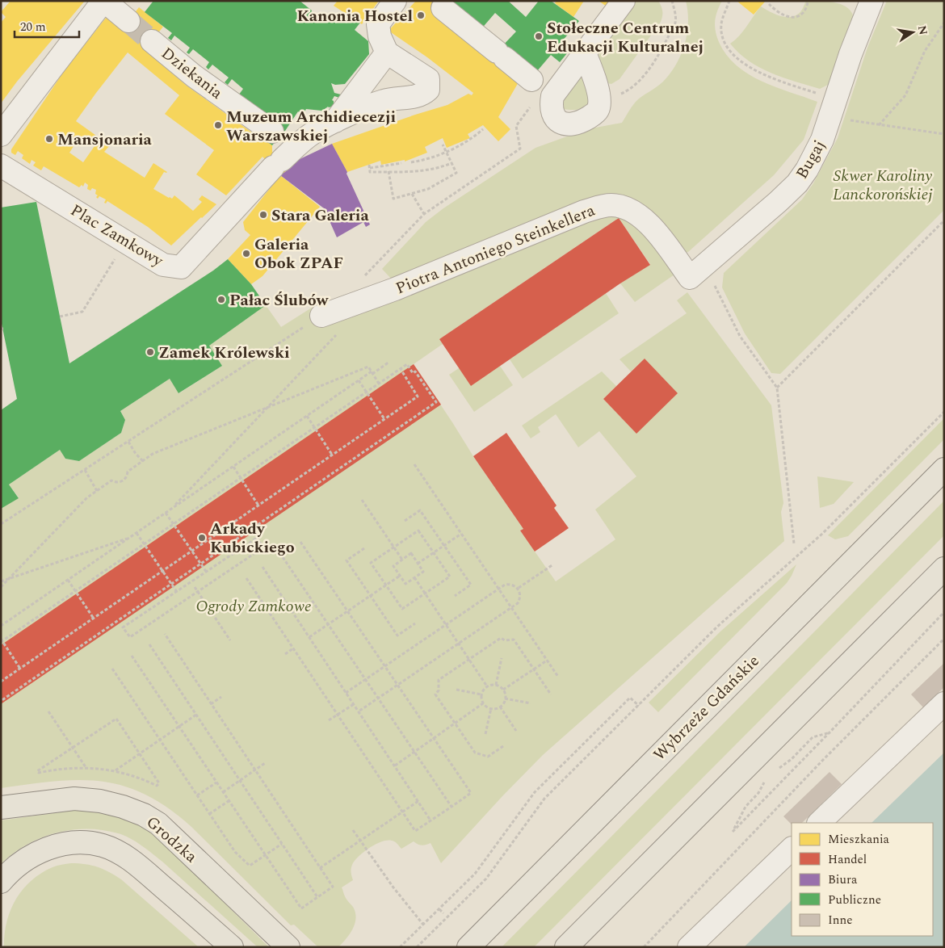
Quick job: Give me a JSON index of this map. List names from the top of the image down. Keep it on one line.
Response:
{"streets":{"main road":["Wybrzeże Gdańskie","Grodzka"],"street":["Dziekania","Bugaj","Plac Zamkowy","Piotra Antoniego Steinkellera"]},"crossings":[["Dziekania","Plac Zamkowy"],["Bugaj","Piotra Antoniego Steinkellera"]],"parks":["Skwer Karoliny Lanckorońskiej","Ogrody Zamkowe"],"places":["Kanonia Hostel","Stołeczne Centrum Edukacji Kulturalnej","Muzeum Archidiecezji Warszawskiej","Mansjonaria","Stara Galeria","Galeria Obok ZPAF","Pałac Ślubów","Zamek Królewski","Arkady Kubickiego"],"legend":["Mieszkania","Handel","Biura","Publiczne","Inne"],"scale_bar":"20 m","north":"right"}
